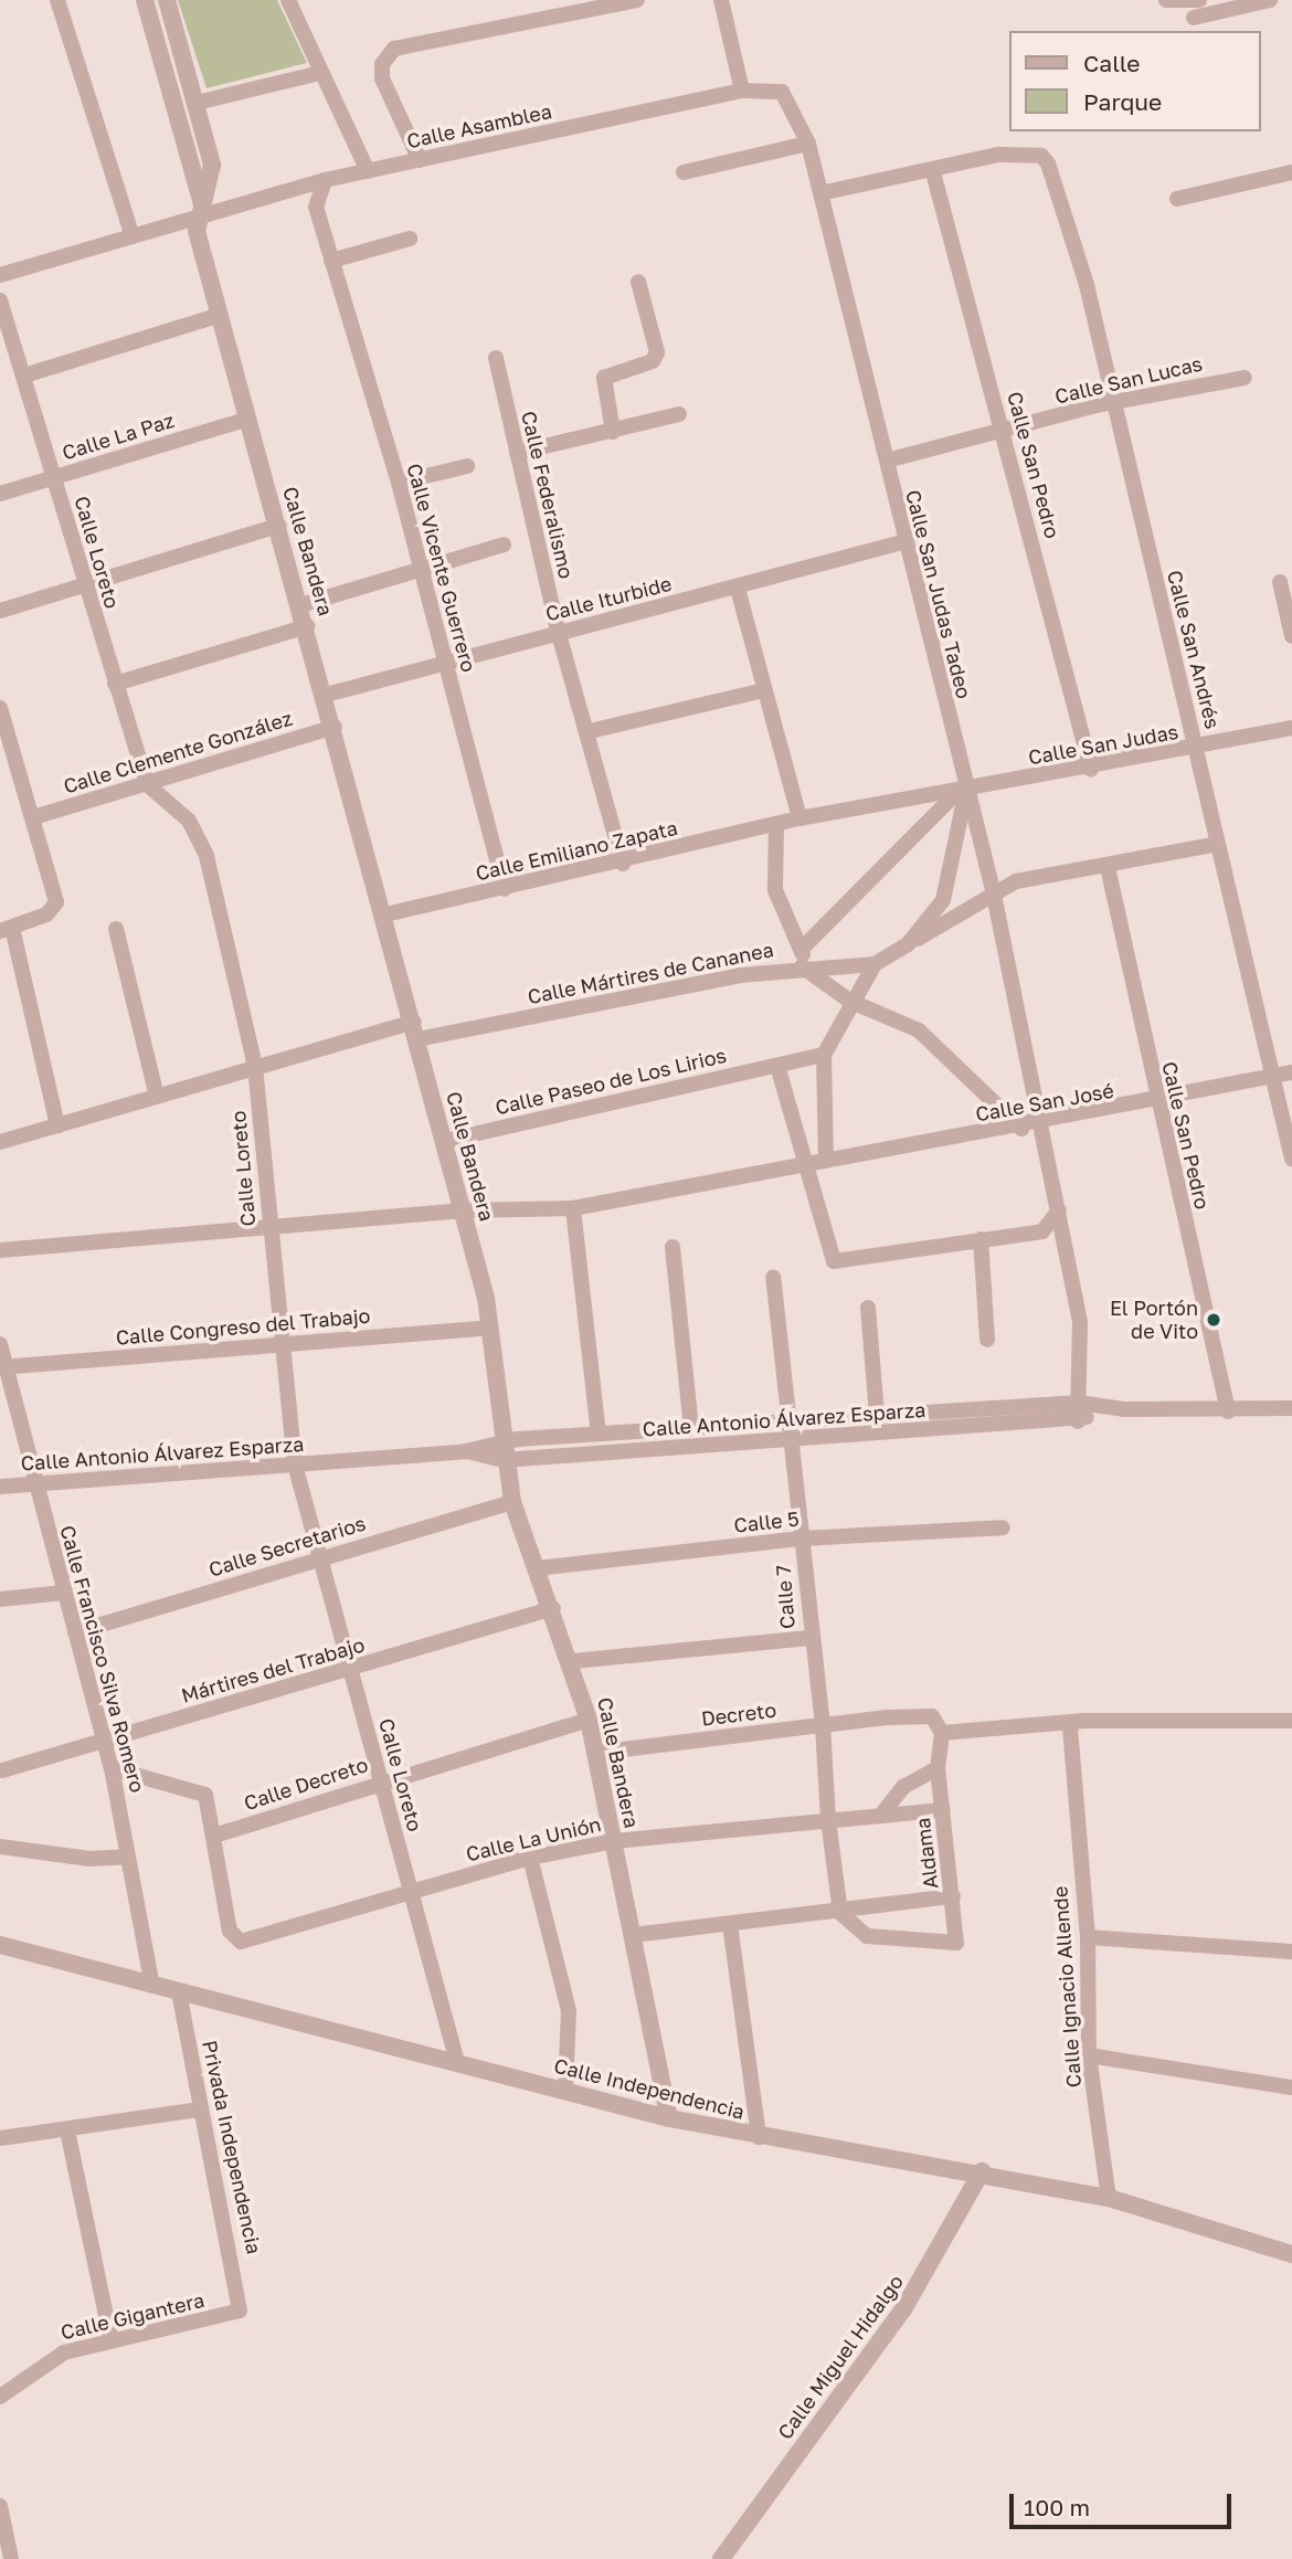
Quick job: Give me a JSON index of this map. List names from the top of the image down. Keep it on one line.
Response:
{"streets":{"street":["Calle Asamblea","Calle San Lucas","Calle La Paz","Calle San Pedro","Calle Federalismo","Calle Bandera","Calle Loreto","Calle Vicente Guerrero","Calle San Judas Tadeo","Calle Iturbide","Calle San Andrés","Calle San Judas","Calle Clemente González","Calle Emiliano Zapata","Calle Mártires de Cananea","Calle Paseo de Los Lirios","Calle San José","Calle Congreso del Trabajo","Calle Antonio Álvarez Esparza","Calle 5","Calle Secretarios","Calle 7","Calle Francisco Silva Romero","Mártires del Trabajo","Decreto","Calle Decreto","Calle La Unión","Aldama","Calle Ignacio Allende","Calle Independencia","Privada Independencia","Calle Gigantera","Calle Miguel Hidalgo"]},"crossings":[["Calle Asamblea","Calle Bandera"],["Calle Asamblea","Calle Vicente Guerrero"],["Calle Asamblea","Calle San Judas Tadeo"],["Calle San Lucas","Calle San Pedro"],["Calle San Lucas","Calle San Judas Tadeo"],["Calle San Lucas","Calle San Andrés"],["Calle La Paz","Calle Bandera"],["Calle La Paz","Calle Loreto"],["Calle San Pedro","Calle San Andrés"],["Calle San Pedro","Calle San Judas"],["Calle San Pedro","Calle San José"],["Calle San Pedro","Calle Antonio Álvarez Esparza"],["Calle Federalismo","Calle Iturbide"],["Calle Federalismo","Calle Emiliano Zapata"],["Calle Bandera","Calle Iturbide"],["Calle Bandera","Calle Clemente González"],["Calle Bandera","Calle Emiliano Zapata"],["Calle Bandera","Calle Mártires de Cananea"],["Calle Bandera","Calle Paseo de Los Lirios"],["Calle Bandera","Calle San José"],["Calle Bandera","Calle Congreso del Trabajo"],["Calle Bandera","Calle Antonio Álvarez Esparza"],["Calle Bandera","Calle 5"],["Calle Bandera","Calle Secretarios"],["Calle Bandera","Mártires del Trabajo"],["Calle Bandera","Decreto"],["Calle Bandera","Calle Decreto"],["Calle Bandera","Calle La Unión"],["Calle Bandera","Calle Independencia"],["Calle Loreto","Calle Clemente González"],["Calle Loreto","Calle San José"],["Calle Loreto","Calle Congreso del Trabajo"],["Calle Loreto","Calle Antonio Álvarez Esparza"],["Calle Loreto","Calle Secretarios"],["Calle Loreto","Mártires del Trabajo"],["Calle Loreto","Calle Decreto"],["Calle Loreto","Calle La Unión"],["Calle Loreto","Calle Independencia"],["Calle Vicente Guerrero","Calle Iturbide"],["Calle Vicente Guerrero","Calle Emiliano Zapata"],["Calle San Judas Tadeo","Calle Iturbide"],["Calle San Judas Tadeo","Calle San Judas"],["Calle San Judas Tadeo","Calle San José"],["Calle San Judas Tadeo","Calle Antonio Álvarez Esparza"],["Calle San Andrés","Calle San Judas"],["Calle San Andrés","Calle San José"],["Calle San Judas","Calle Emiliano Zapata"],["Calle Mártires de Cananea","Calle San José"],["Calle Congreso del Trabajo","Calle Francisco Silva Romero"],["Calle Antonio Álvarez Esparza","Calle 7"],["Calle Antonio Álvarez Esparza","Calle Francisco Silva Romero"],["Calle 5","Calle 7"],["Calle Secretarios","Calle Francisco Silva Romero"],["Calle 7","Decreto"],["Calle 7","Calle La Unión"],["Calle 7","Aldama"],["Calle Francisco Silva Romero","Mártires del Trabajo"],["Calle Francisco Silva Romero","Calle Independencia"],["Decreto","Aldama"],["Calle Decreto","Calle La Unión"],["Calle La Unión","Aldama"],["Calle Ignacio Allende","Calle Independencia"],["Calle Independencia","Privada Independencia"],["Calle Independencia","Calle Miguel Hidalgo"],["Privada Independencia","Calle Gigantera"]],"places":["El Portón de Vito"],"legend":["Calle","Parque"],"scale_bar":"100 m"}
